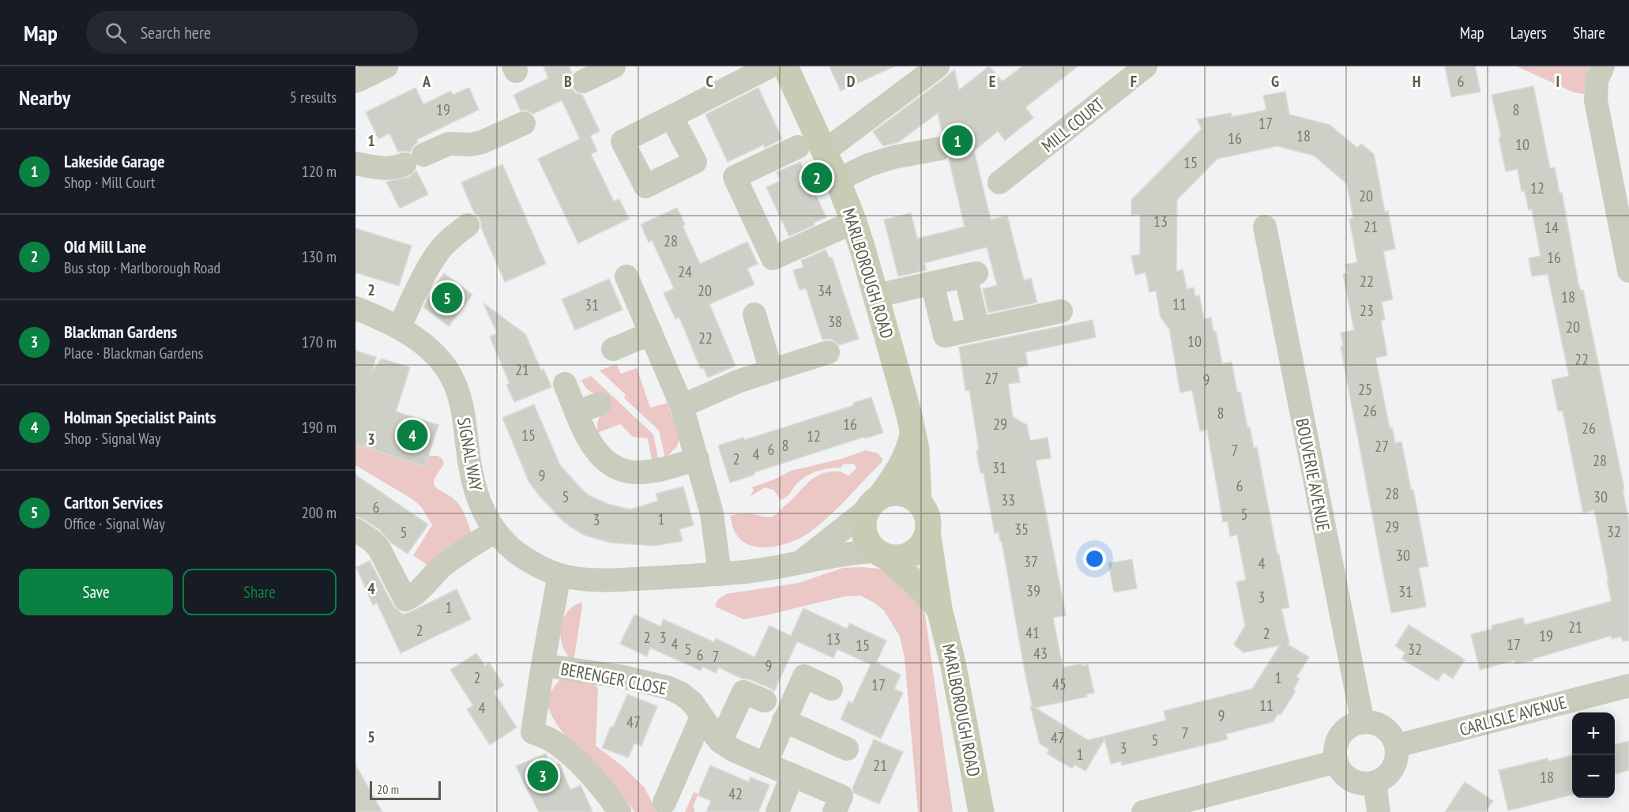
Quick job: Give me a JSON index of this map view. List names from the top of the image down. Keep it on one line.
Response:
{"streets":{"main road":["MARLBOROUGH ROAD"],"street":["MILL COURT","SIGNAL WAY","BOUVERIE AVENUE","BERENGER CLOSE","CARLISLE AVENUE"]},"crossings":[["MARLBOROUGH ROAD","SIGNAL WAY"],["BOUVERIE AVENUE","CARLISLE AVENUE"]],"house_numbers":["6","19","8","17","18","16","10","15","12","20","13","21","14","28","16","24","22","20","34","18","11","31","23","38","20","22","10","22","21","27","9","25","26","8","16","29","26","15","12","8","27","6","7","4","2","28","31","9","6","28","5","30","33","6","5","1","3","29","35","32","5","30","37","4","39","31","3","1","21","2","41","2","19","2","3","13","4","17","15","5","32","43","6","7","9","2","1","45","17","11","4","9","47","7","47","5","3","1","21","18","42"],"scale_bar":"20 m","page":{"header":"Map","search":"Search here","nav":["Map","Layers","Share"],"heading":["Nearby","5 results"],"pins":["1","2","5","4","3"],"list":[{"mark":"1","name":"Lakeside Garage","note":"Shop · Mill Court","value":"120 m"},{"mark":"2","name":"Old Mill Lane","note":"Bus stop · Marlborough Road","value":"130 m"},{"mark":"3","name":"Blackman Gardens","note":"Place · Blackman Gardens","value":"170 m"},{"mark":"4","name":"Holman Specialist Paints","note":"Shop · Signal Way","value":"190 m"},{"mark":"5","name":"Carlton Services","note":"Office · Signal Way","value":"200 m"}],"buttons":["Save","Share"],"map_buttons":["+","−"],"scale":"20 m"},"grid":{"columns":["A","B","C","D","E","F","G","H","I"],"rows":["1","2","3","4","5"]}}
